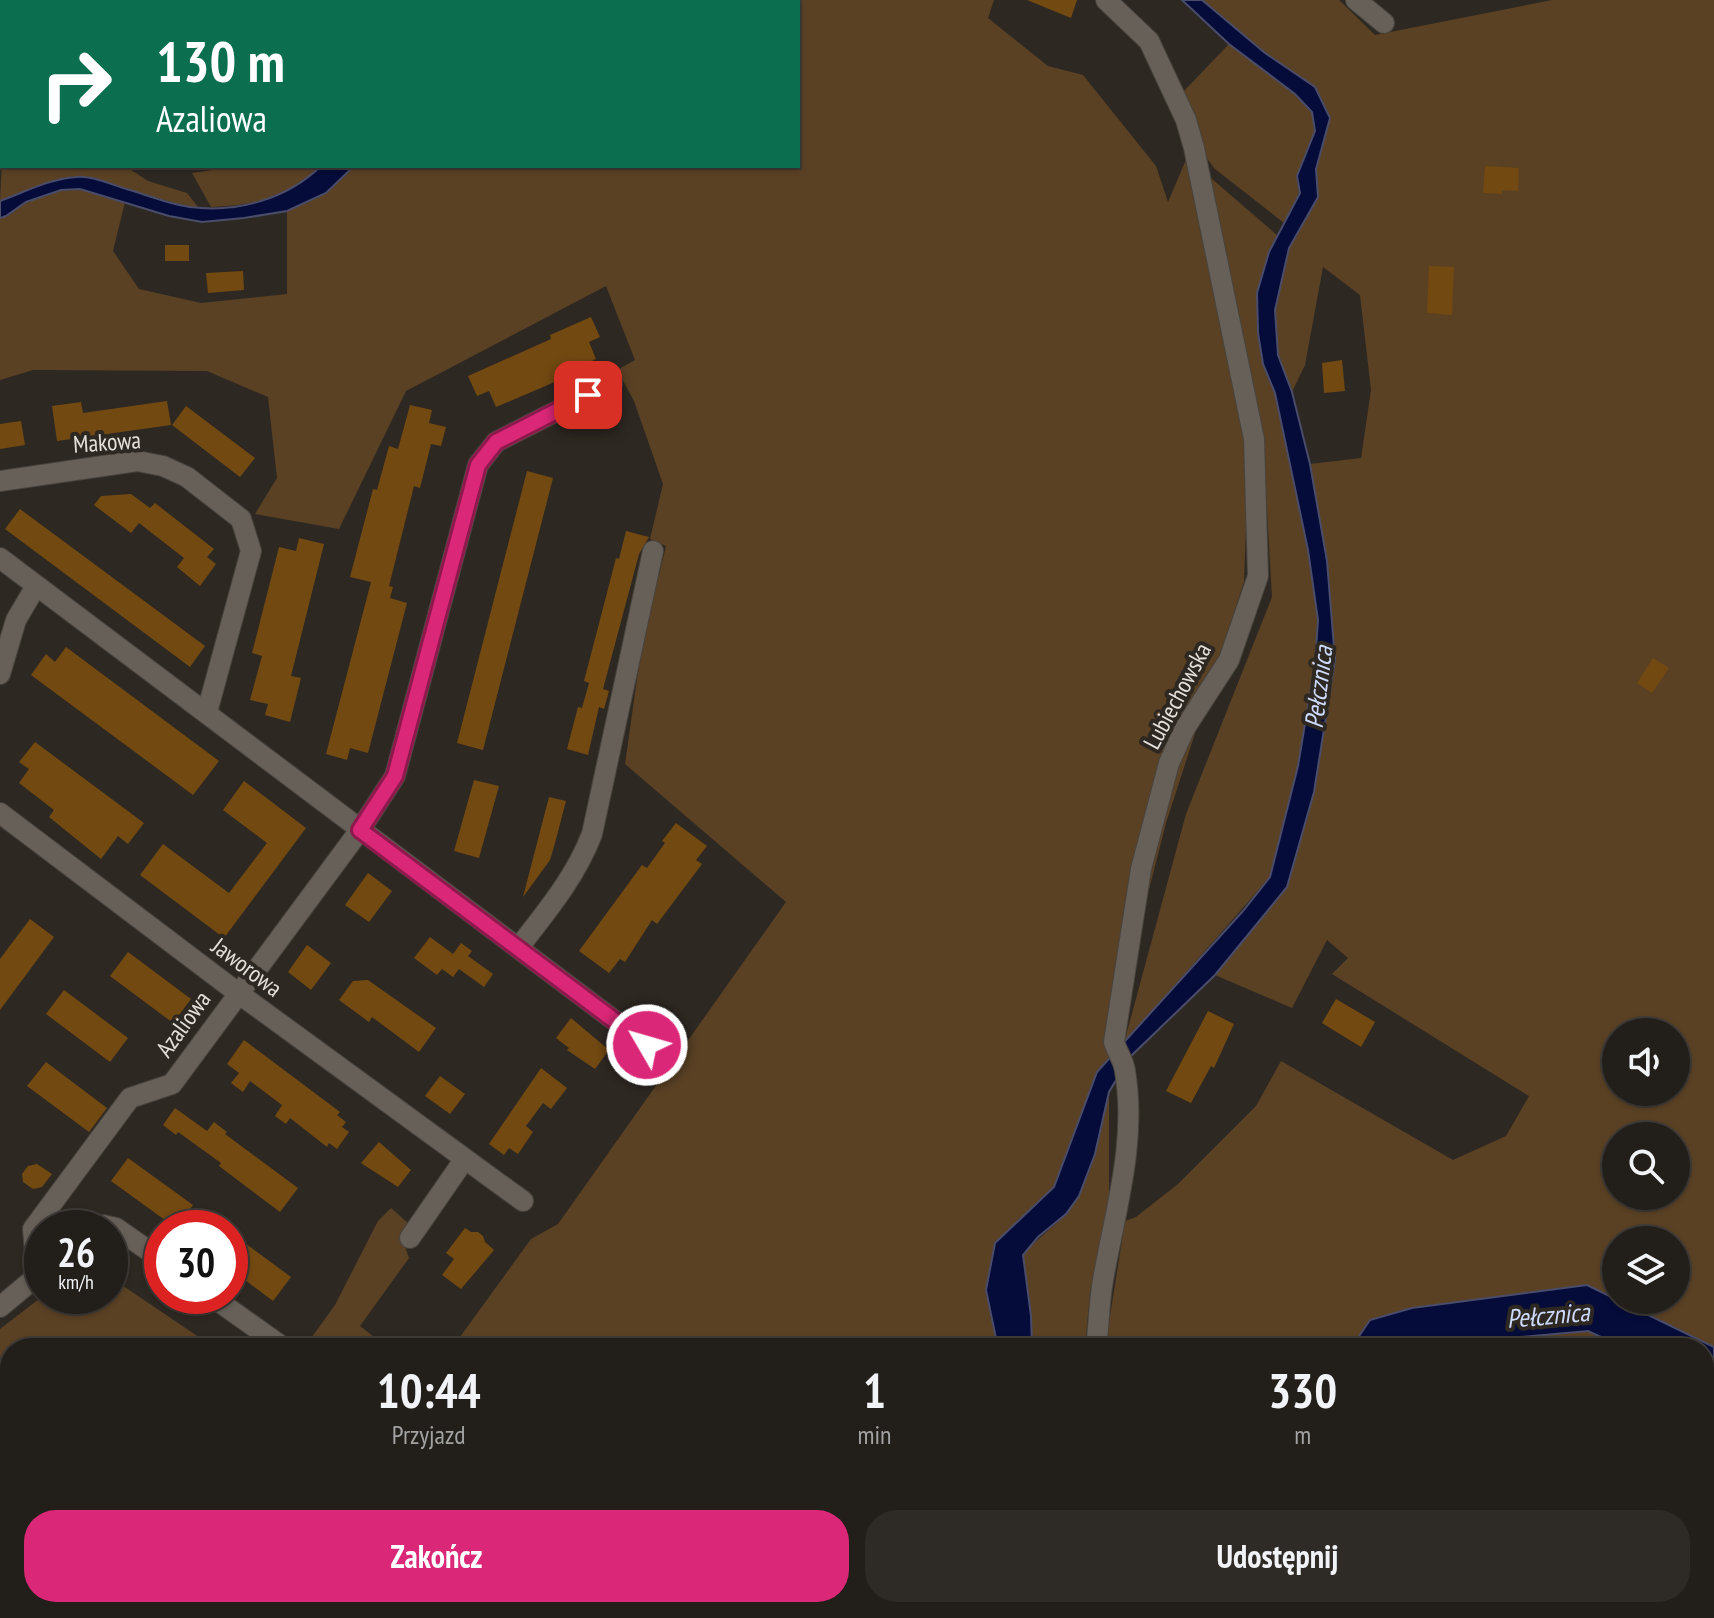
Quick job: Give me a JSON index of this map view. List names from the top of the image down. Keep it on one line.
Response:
{"streets":{"street":["Makowa","Lubiechowska","Jaworowa","Azaliowa"]},"crossings":[["Jaworowa","Azaliowa"]],"water":["Pełcznica"],"page":{"turn":["130 m","Azaliowa"],"speed":"26 km/h","limit":"30","eta":["10:44","Przyjazd","1","min","330","m"],"buttons":["Zakończ","Udostępnij"]}}
